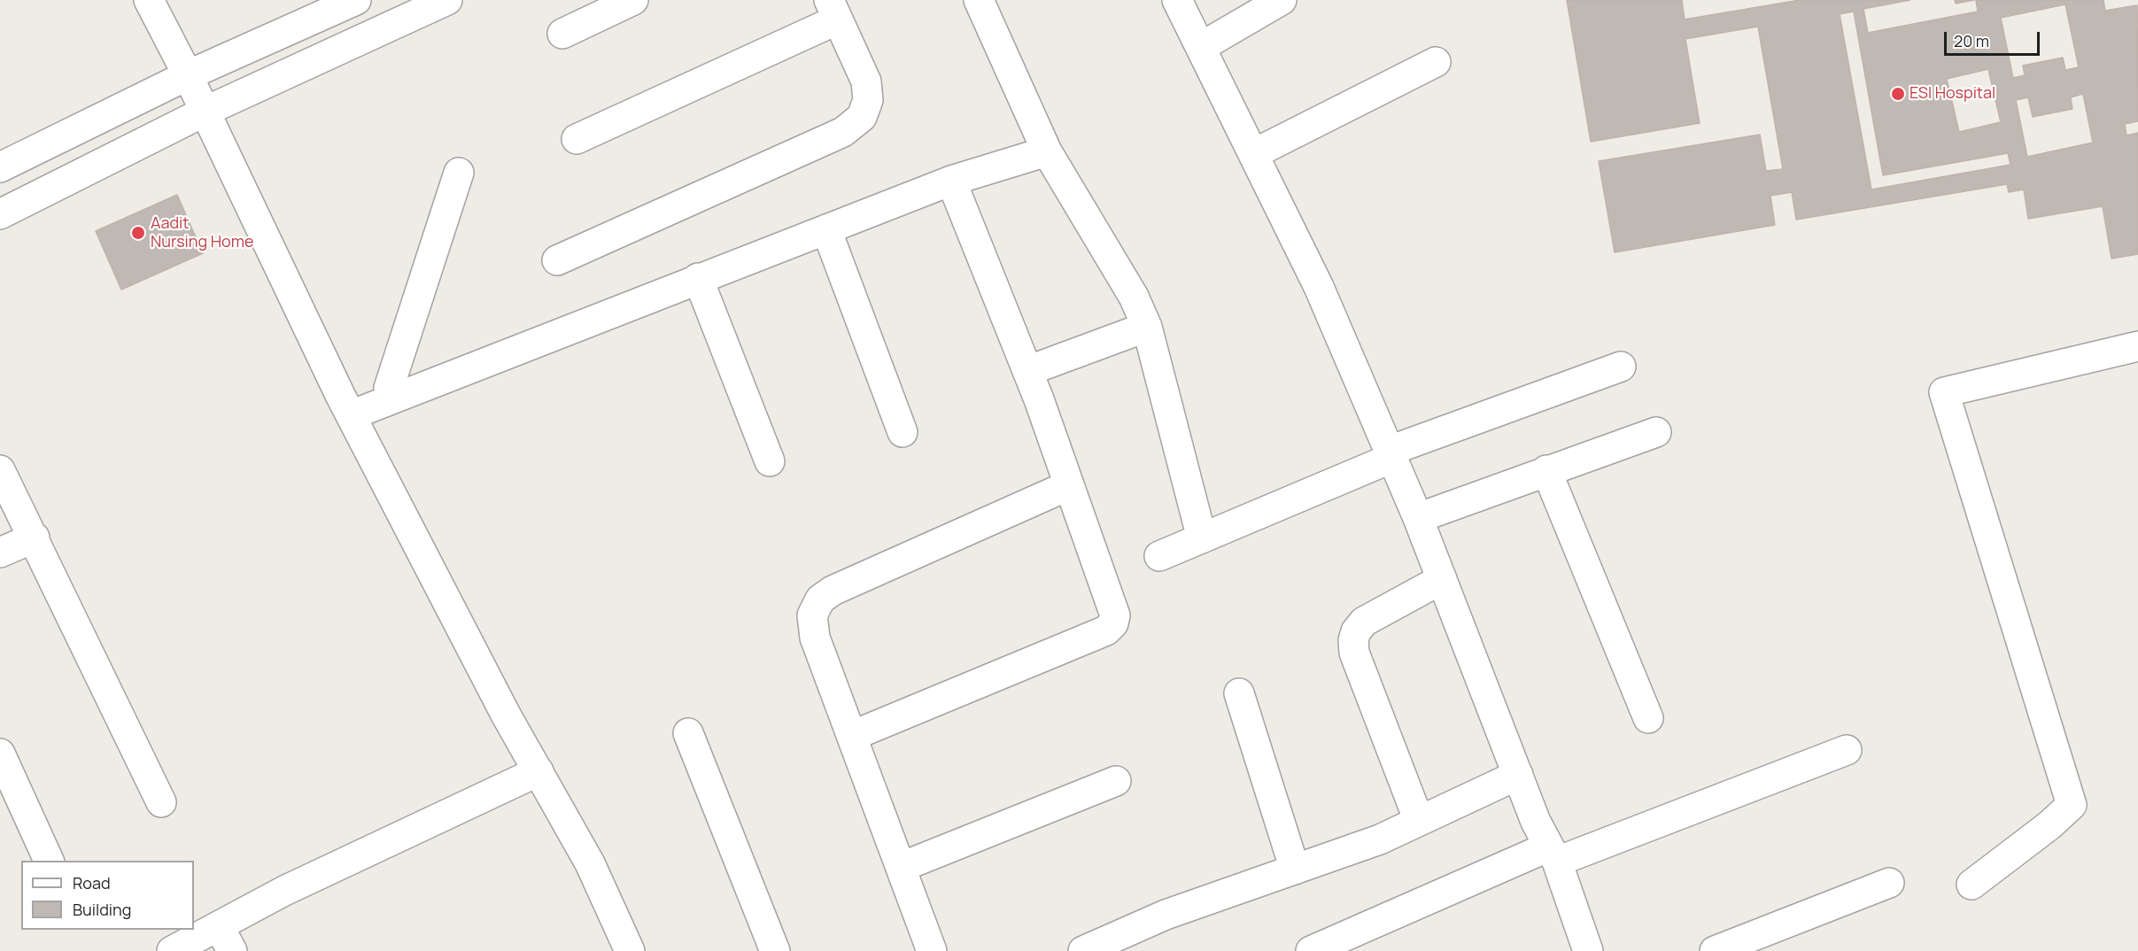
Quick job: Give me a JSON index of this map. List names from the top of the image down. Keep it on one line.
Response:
{"places":["ESI Hospital","Aadit Nursing Home"],"legend":["Road","Building"],"scale_bar":"20 m"}
